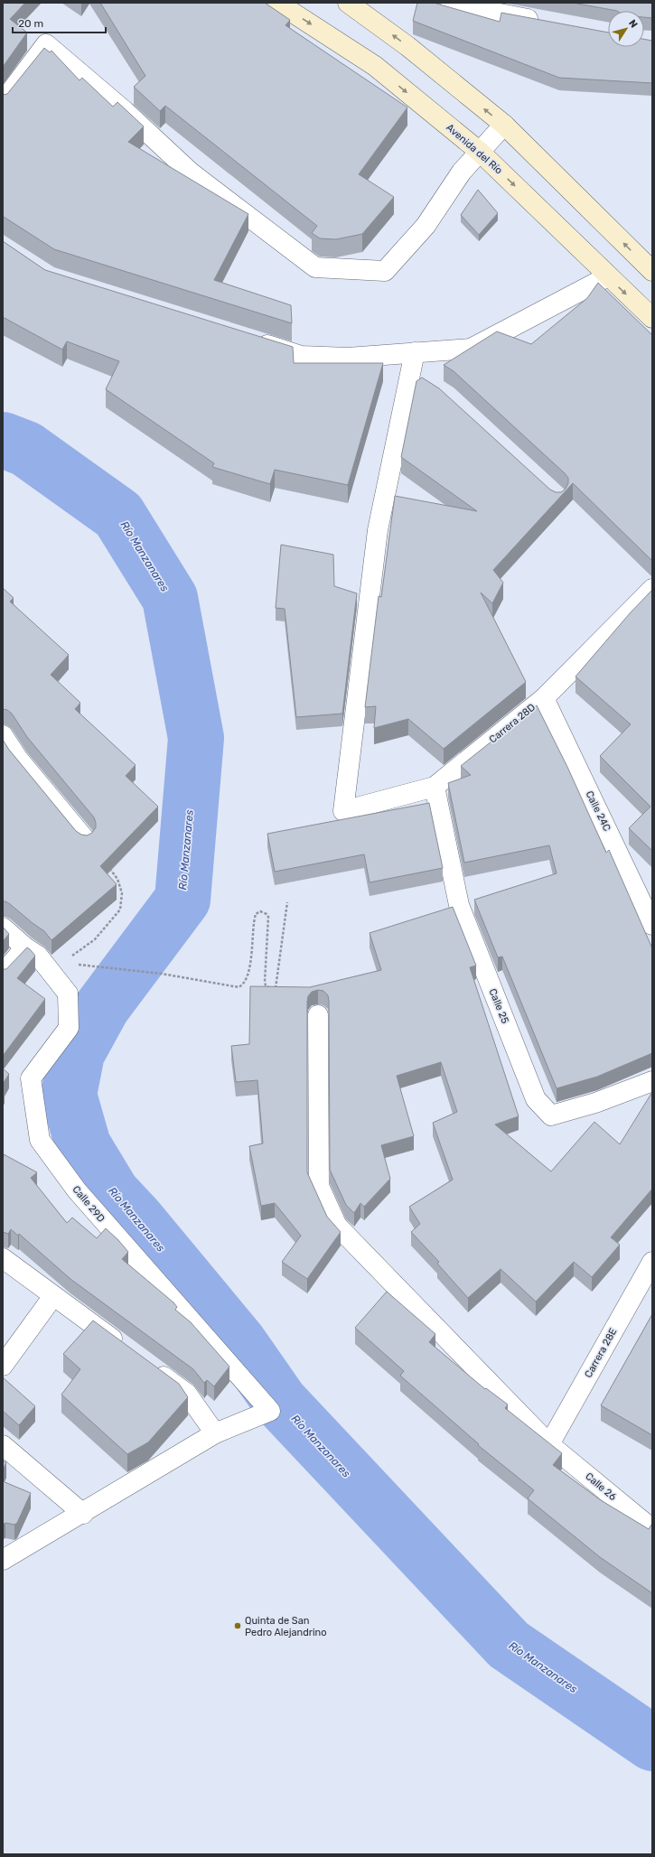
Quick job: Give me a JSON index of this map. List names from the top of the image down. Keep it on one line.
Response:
{"streets":{"main road":["Avenida del Río"],"street":["Carrera 28D","Calle 24C","Calle 25","Calle 29D","Carrera 28E","Calle 26"]},"crossings":[["Carrera 28D","Calle 24C"],["Carrera 28D","Calle 25"],["Carrera 28E","Calle 26"]],"water":["Río Manzanares"],"places":["Quinta de San Pedro Alejandrino"],"scale_bar":"20 m","north":"top right"}
